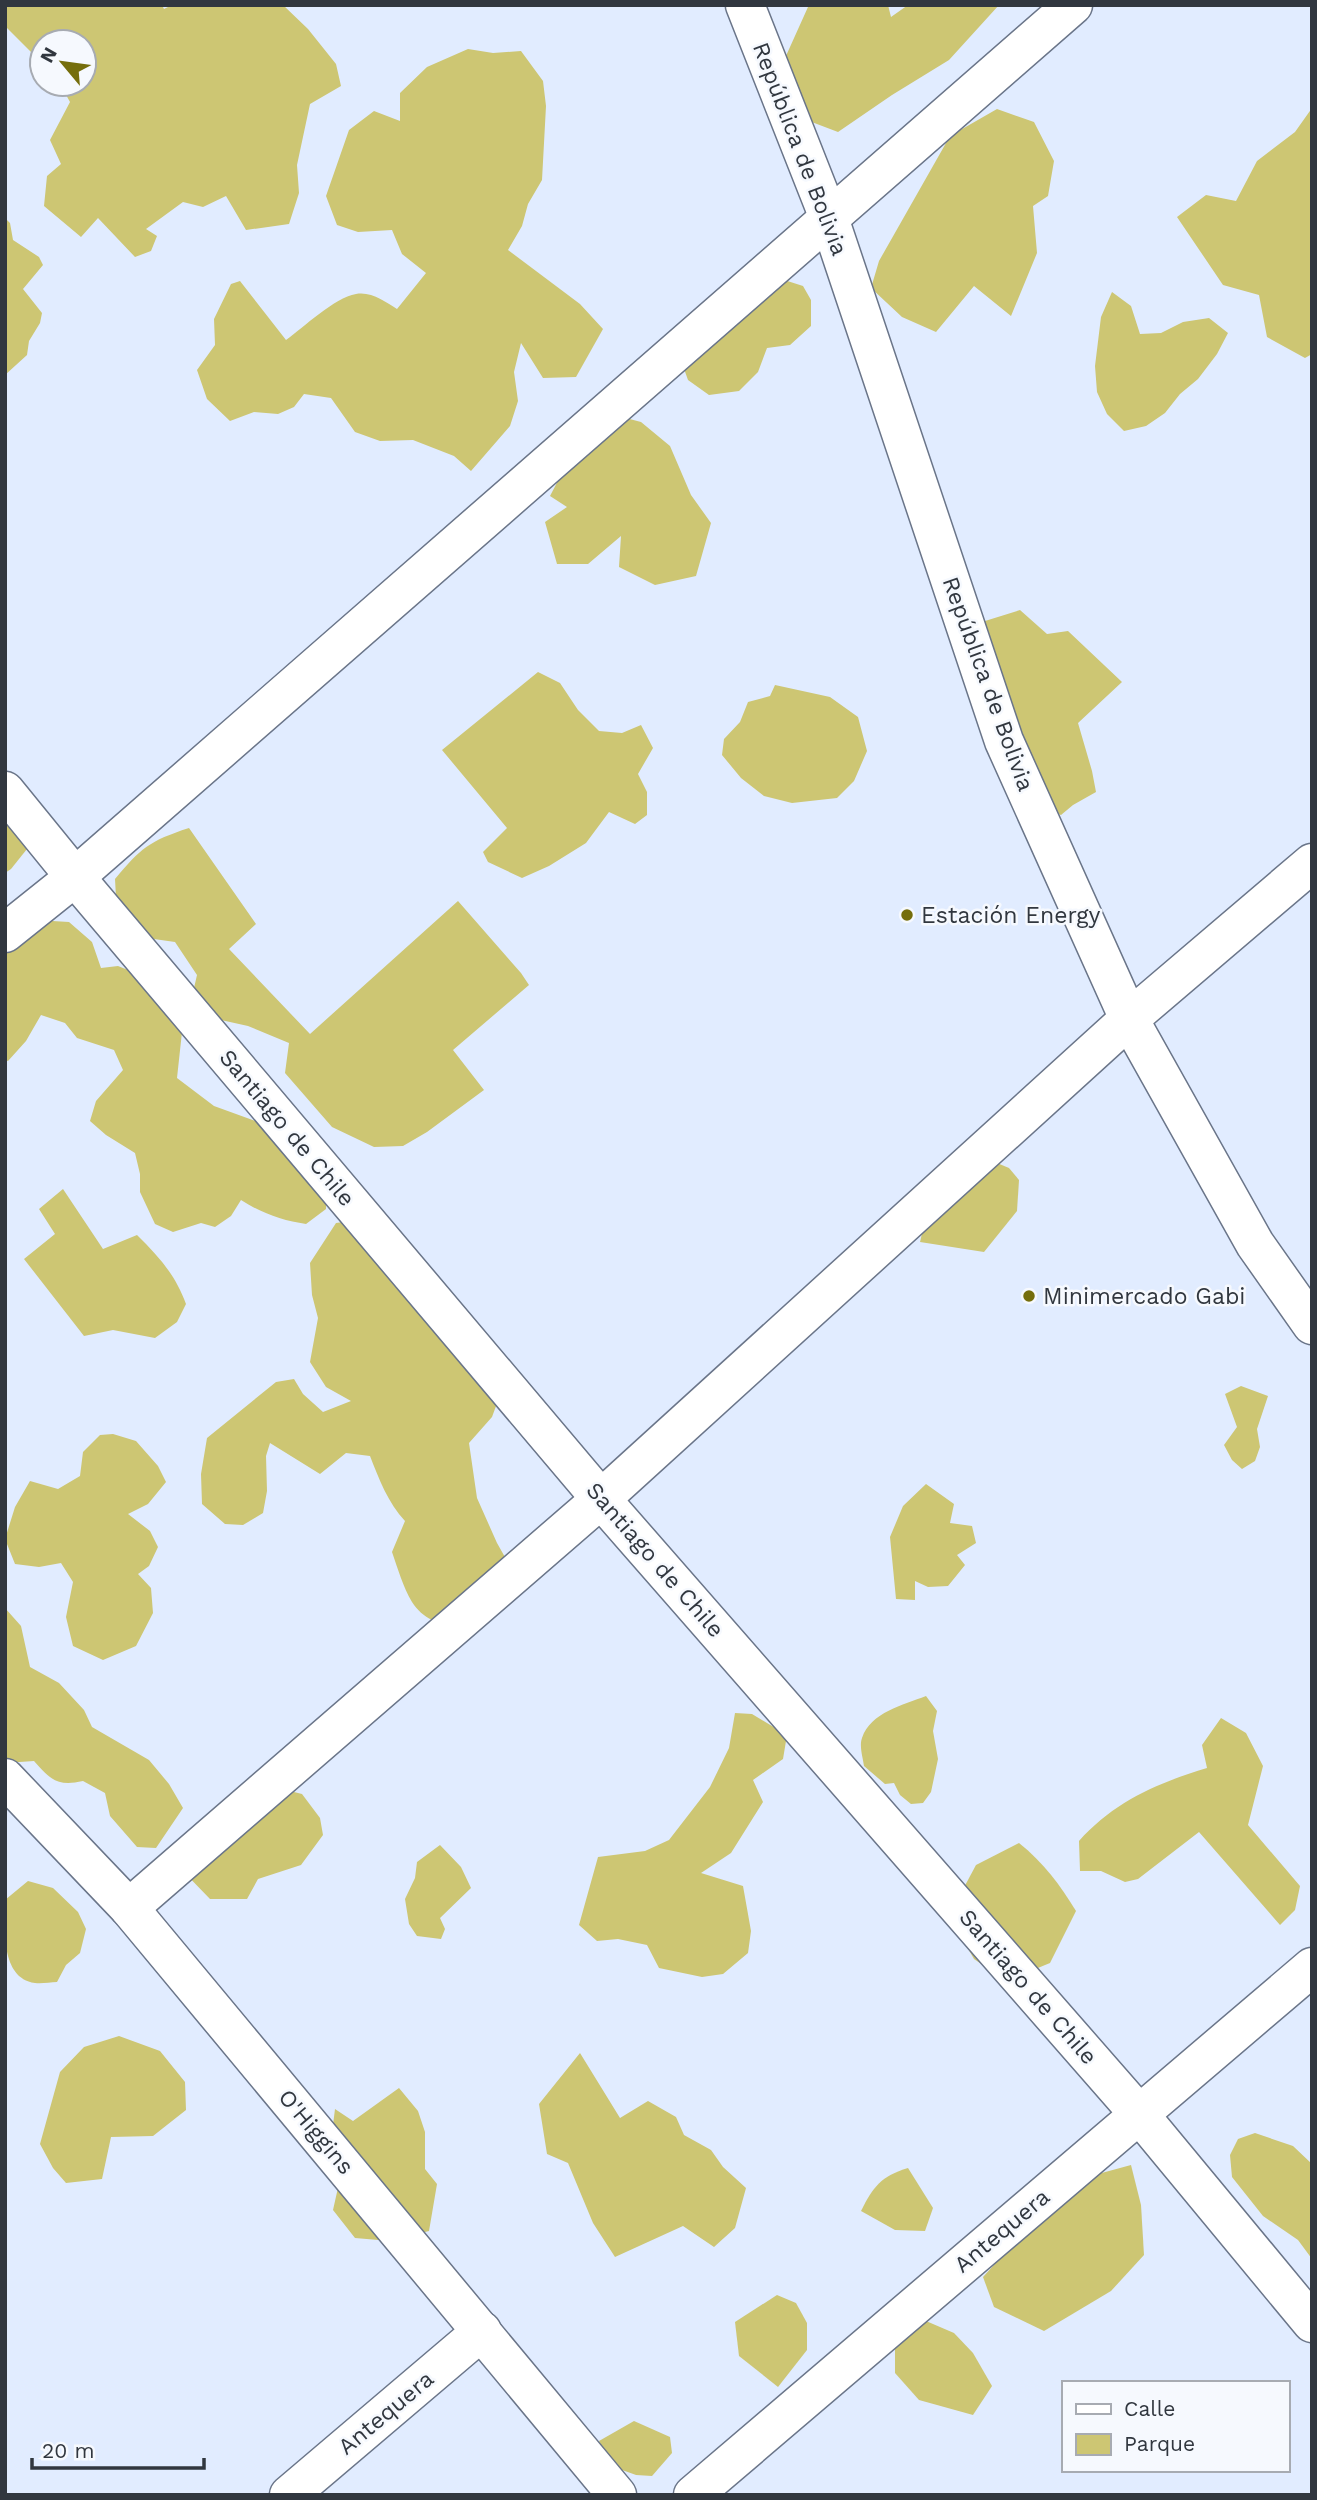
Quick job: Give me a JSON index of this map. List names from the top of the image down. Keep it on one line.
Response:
{"streets":{"street":["República de Bolivia","Santiago de Chile","O'Higgins","Antequera"]},"crossings":[["Santiago de Chile","Antequera"],["O'Higgins","Antequera"]],"places":["Estación Energy","Minimercado Gabi"],"legend":["Calle","Parque"],"scale_bar":"20 m","north":"top left"}
